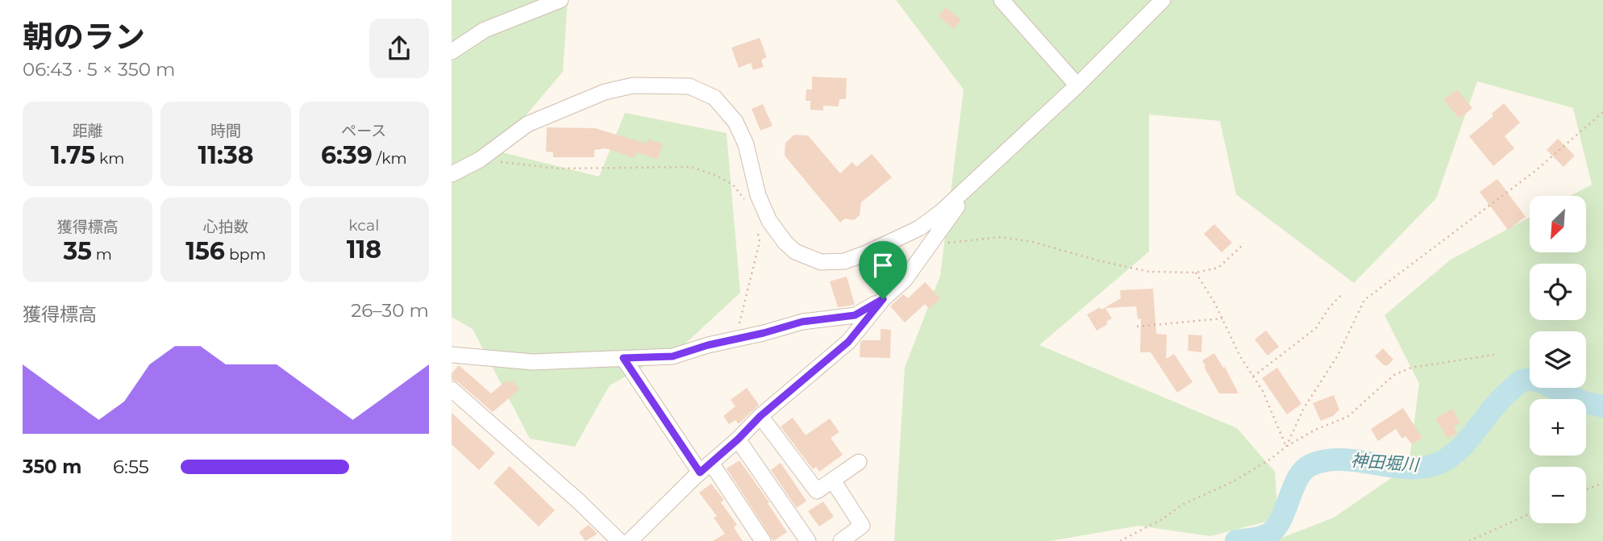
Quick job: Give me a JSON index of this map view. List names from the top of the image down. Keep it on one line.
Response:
{"water":["神田堀川"],"north":"bottom left","page":{"heading":["朝のラン","06:43 · 5 × 350 m"],"stats":[["距離","1.75 km"],["時間","11:38"],["ペース","6:39 /km"],["獲得標高","35 m"],["心拍数","156 bpm"],["kcal","118"]],"map_buttons":["+","−"],"chart":["獲得標高","26–30 m"],"list":[{"name":"350 m","note":"6:55"}]}}
